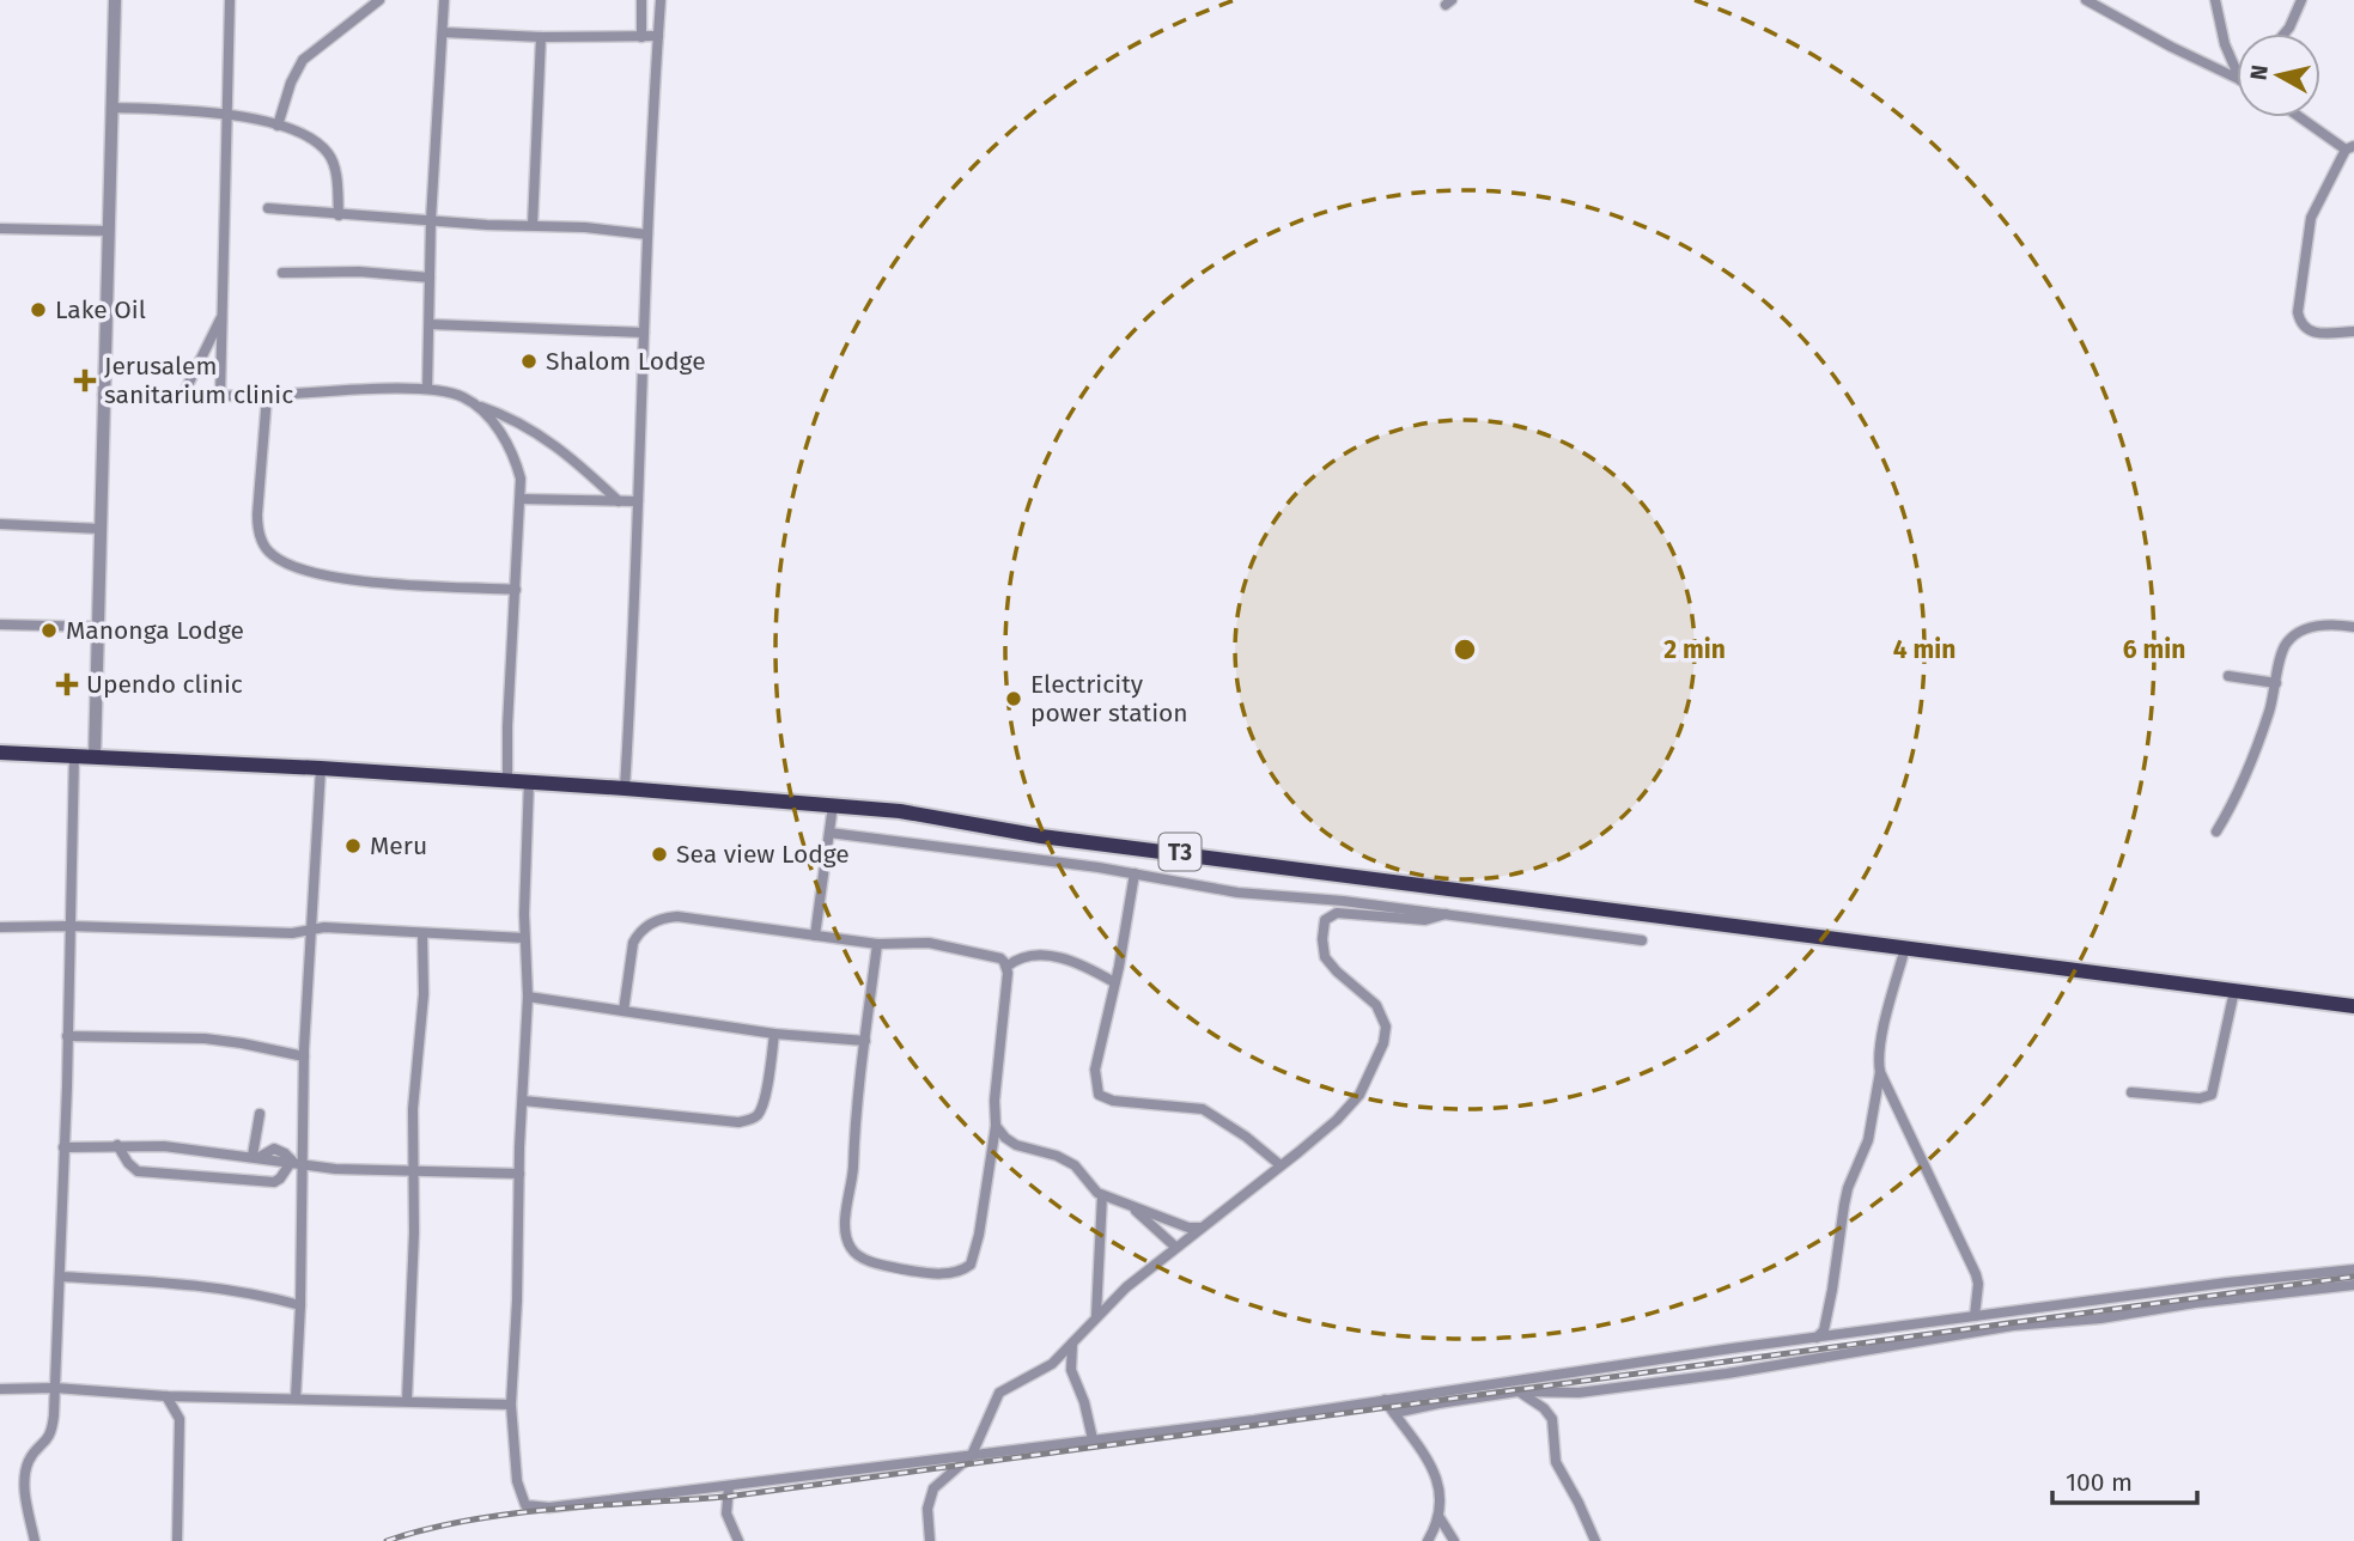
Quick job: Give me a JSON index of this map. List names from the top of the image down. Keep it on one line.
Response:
{"streets":{"highway":["T3"]},"places":{"other":["Lake Oil","Shalom Lodge","Manonga Lodge","Electricity power station","Meru","Sea view Lodge"],"health":["Jerusalem sanitarium clinic","Upendo clinic"]},"scale_bar":"100 m","north":"left","rings":["2 min","4 min","6 min"]}
